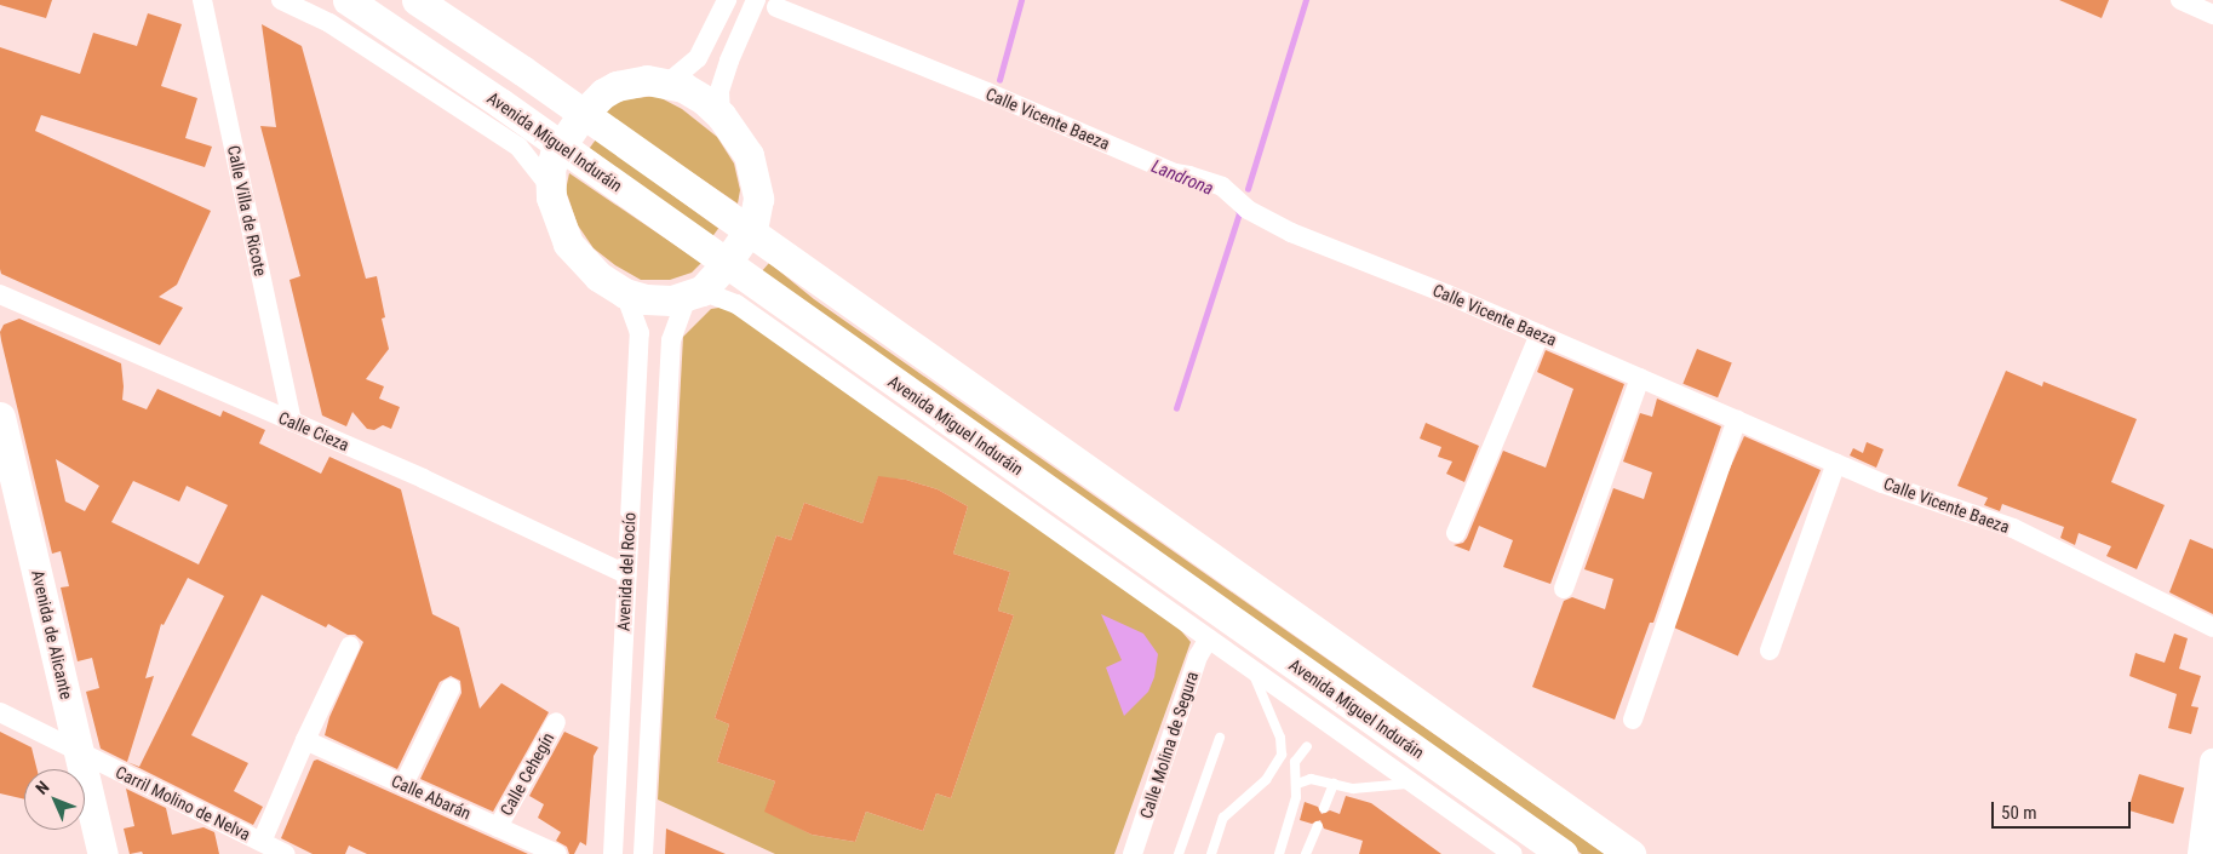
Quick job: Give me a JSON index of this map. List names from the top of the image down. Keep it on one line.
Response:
{"streets":{"main road":["Avenida Miguel Induráin","Avenida de Alicante"],"street":["Calle Vicente Baeza","Calle Villa de Ricote","Calle Cieza","Avenida del Rocío","Calle Molina de Segura","Calle Cehegín","Calle Abarán","Carril Molino de Nelva"]},"crossings":[["Calle Villa de Ricote","Calle Cieza"],["Calle Cieza","Avenida del Rocío"],["Avenida de Alicante","Carril Molino de Nelva"],["Calle Cehegín","Calle Abarán"]],"water":["Landrona"],"scale_bar":"50 m","north":"top left"}
